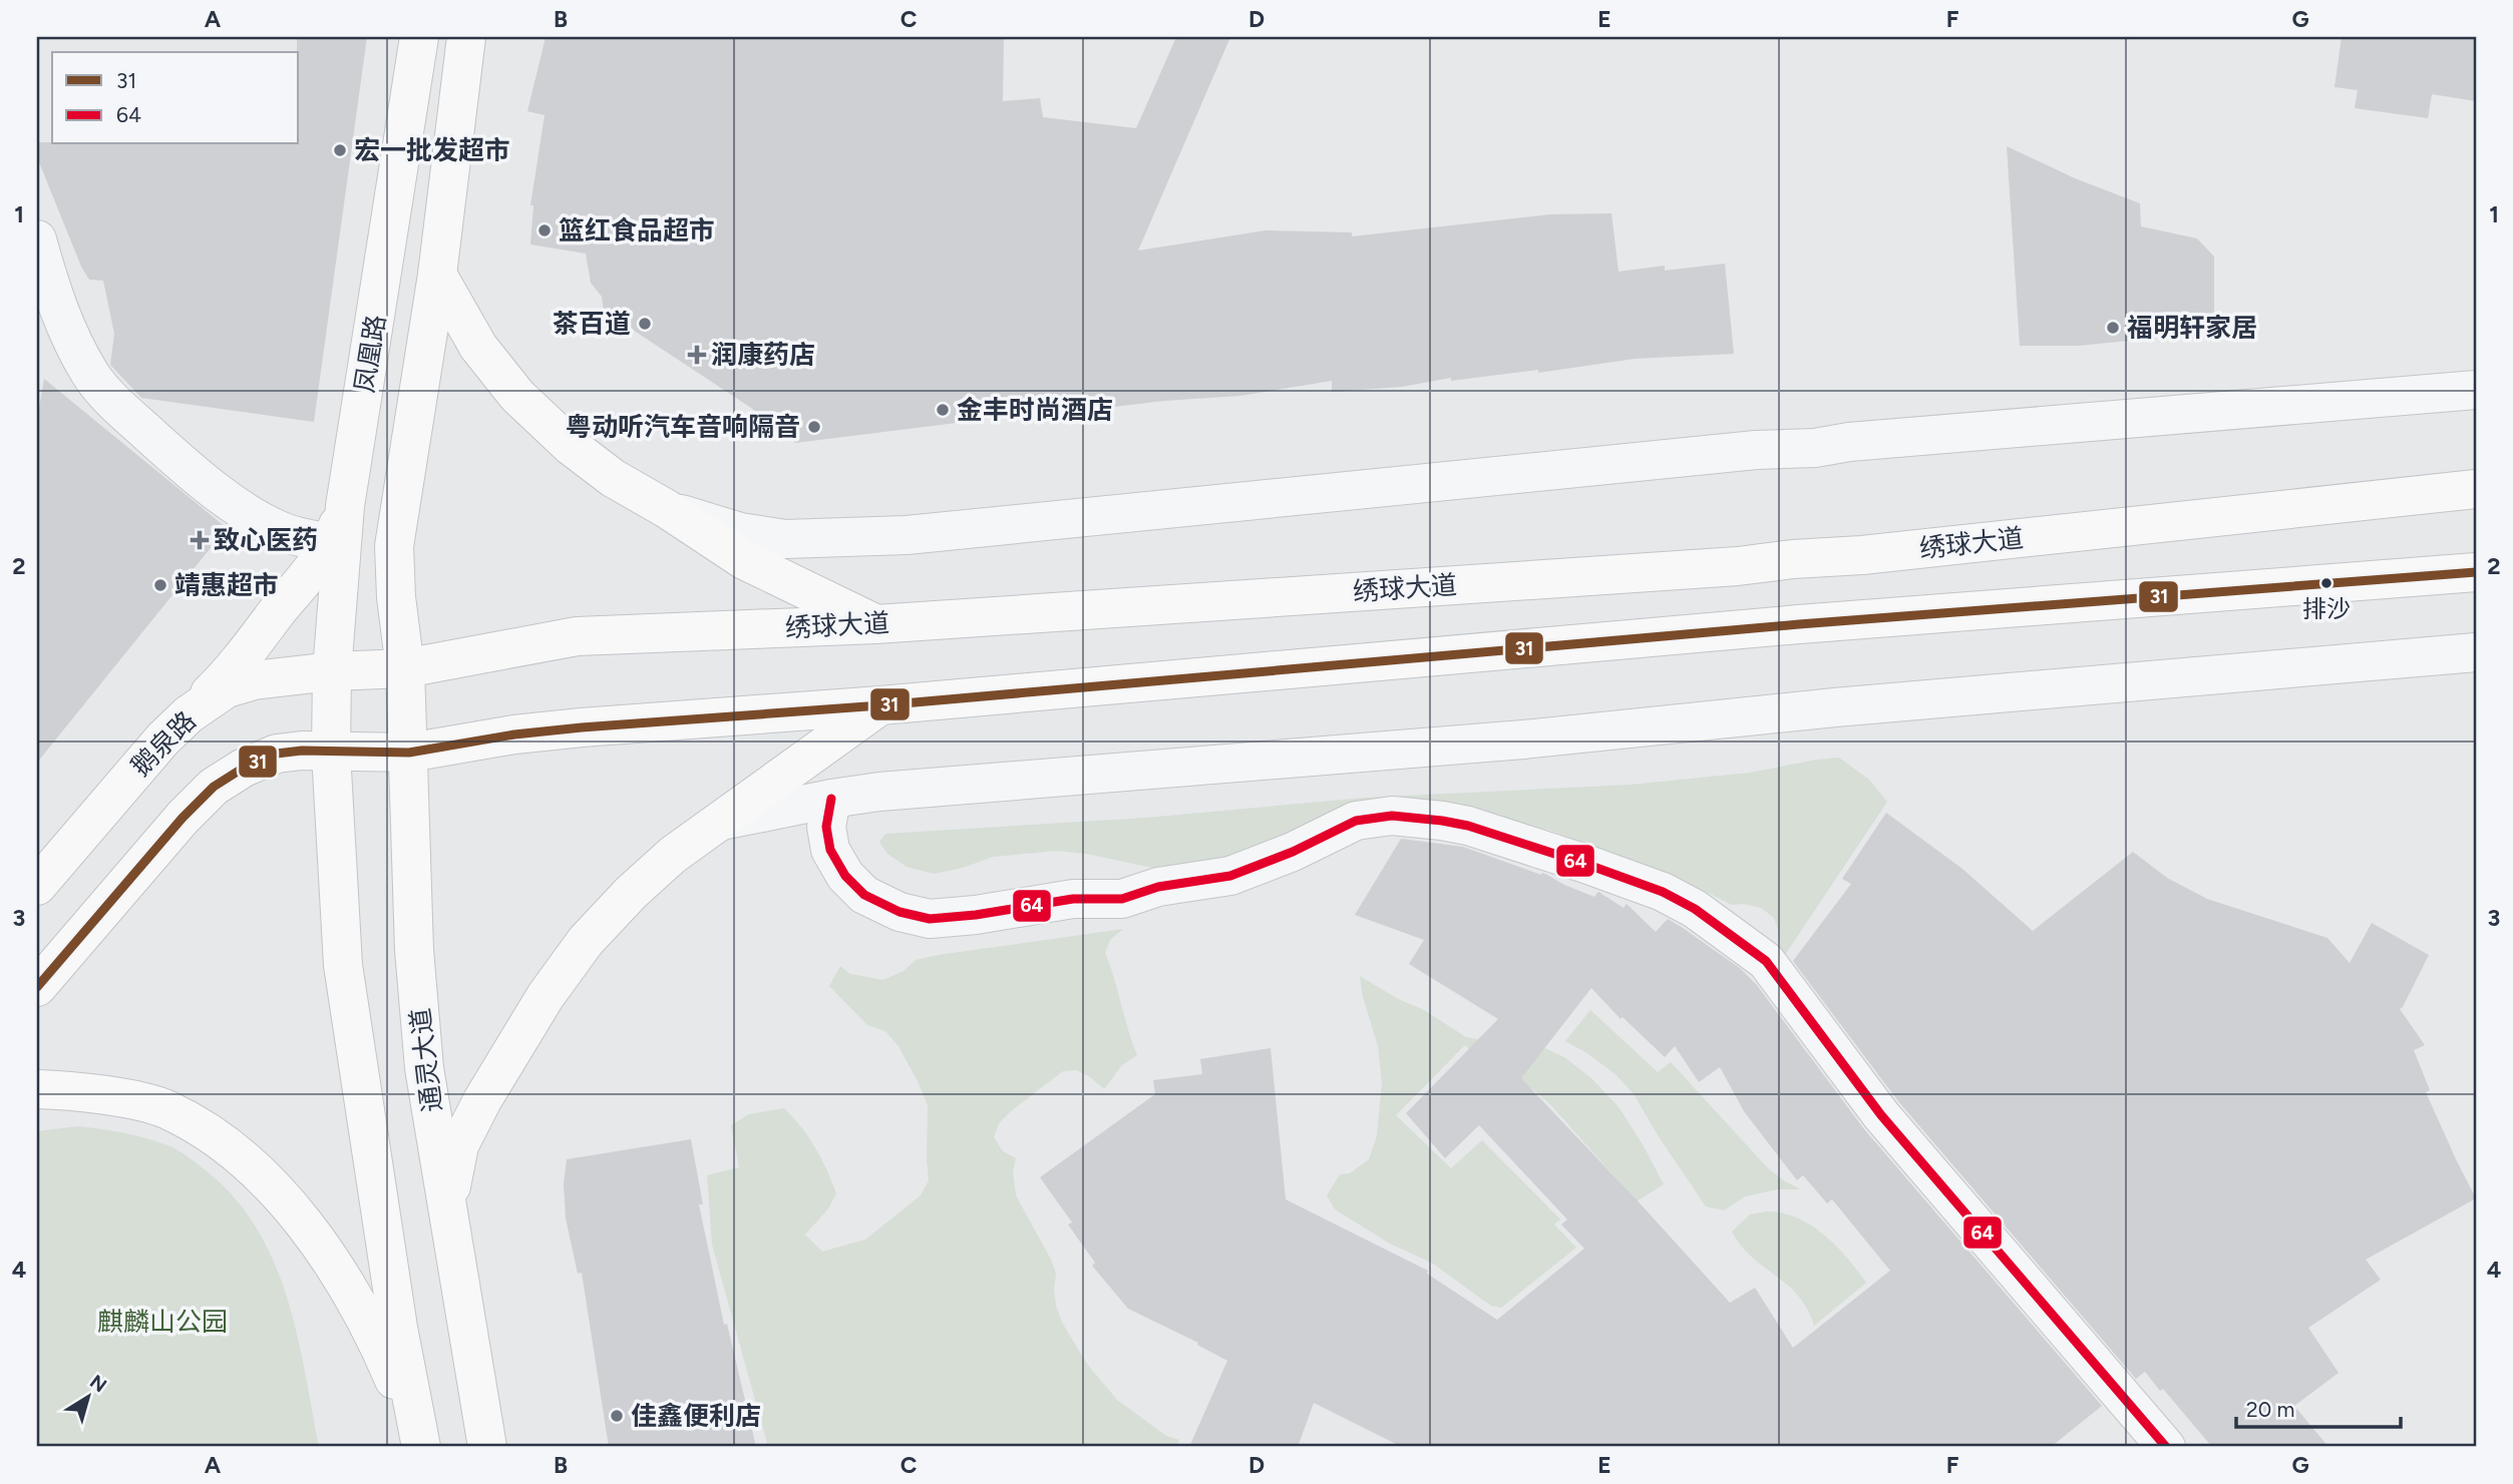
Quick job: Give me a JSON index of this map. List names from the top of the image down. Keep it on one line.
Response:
{"streets":{"main road":["凤凰路","绣球大道","鹅泉路","通灵大道"]},"crossings":[["凤凰路","绣球大道"],["凤凰路","鹅泉路"],["凤凰路","通灵大道"],["绣球大道","鹅泉路"],["绣球大道","通灵大道"]],"parks":["麒麟山公园"],"places":{"other":["宏一批发超市","篮红食品超市","茶百道","福明轩家居","金丰时尚酒店","粤动听汽车音响隔音","排沙","靖惠超市","佳鑫便利店"],"health":["润康药店","致心医药"]},"lines":["transit line 31","transit line 64"],"legend":["31","64"],"scale_bar":"20 m","north":"top right","grid":{"columns":["A","B","C","D","E","F","G"],"rows":["1","2","3","4"]}}
